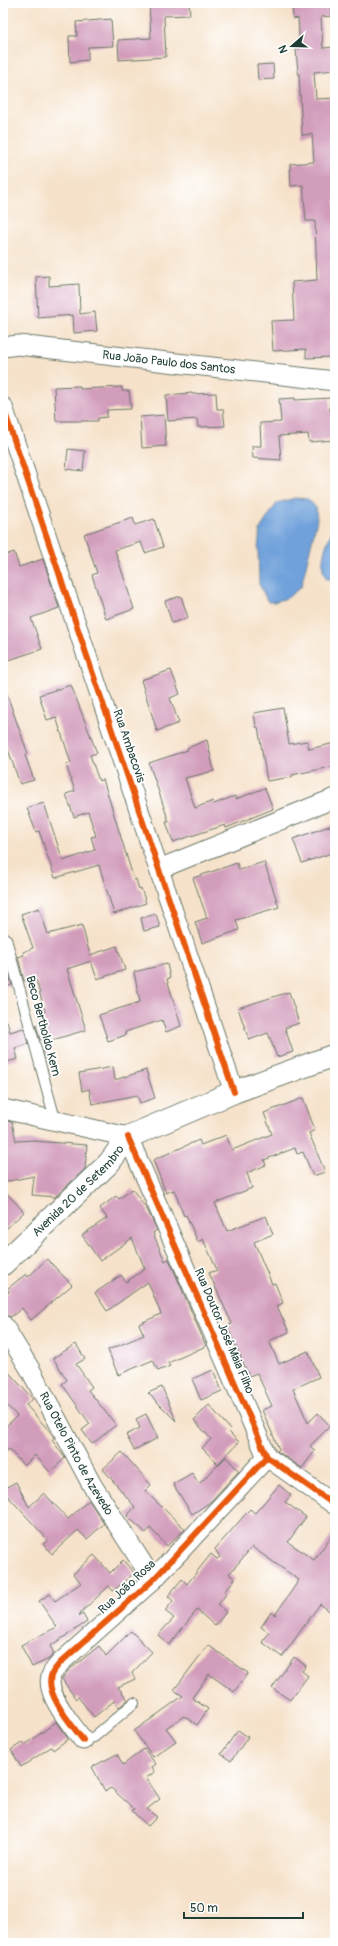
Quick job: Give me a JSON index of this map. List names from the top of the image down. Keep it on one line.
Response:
{"streets":{"street":["Rua João Paulo dos Santos","Rua Ambacovis","Avenida 20 de Setembro","Rua Doutor José Maia Filho","Rua Otelo Pinto de Azevedo","Rua João Rosa"],"lane":["Beco Bertholdo Kern"]},"crossings":[["Rua Ambacovis","Avenida 20 de Setembro"],["Avenida 20 de Setembro","Rua Doutor José Maia Filho"],["Rua Doutor José Maia Filho","Rua João Rosa"],["Rua Otelo Pinto de Azevedo","Rua João Rosa"]],"scale_bar":"50 m","north":"left"}
